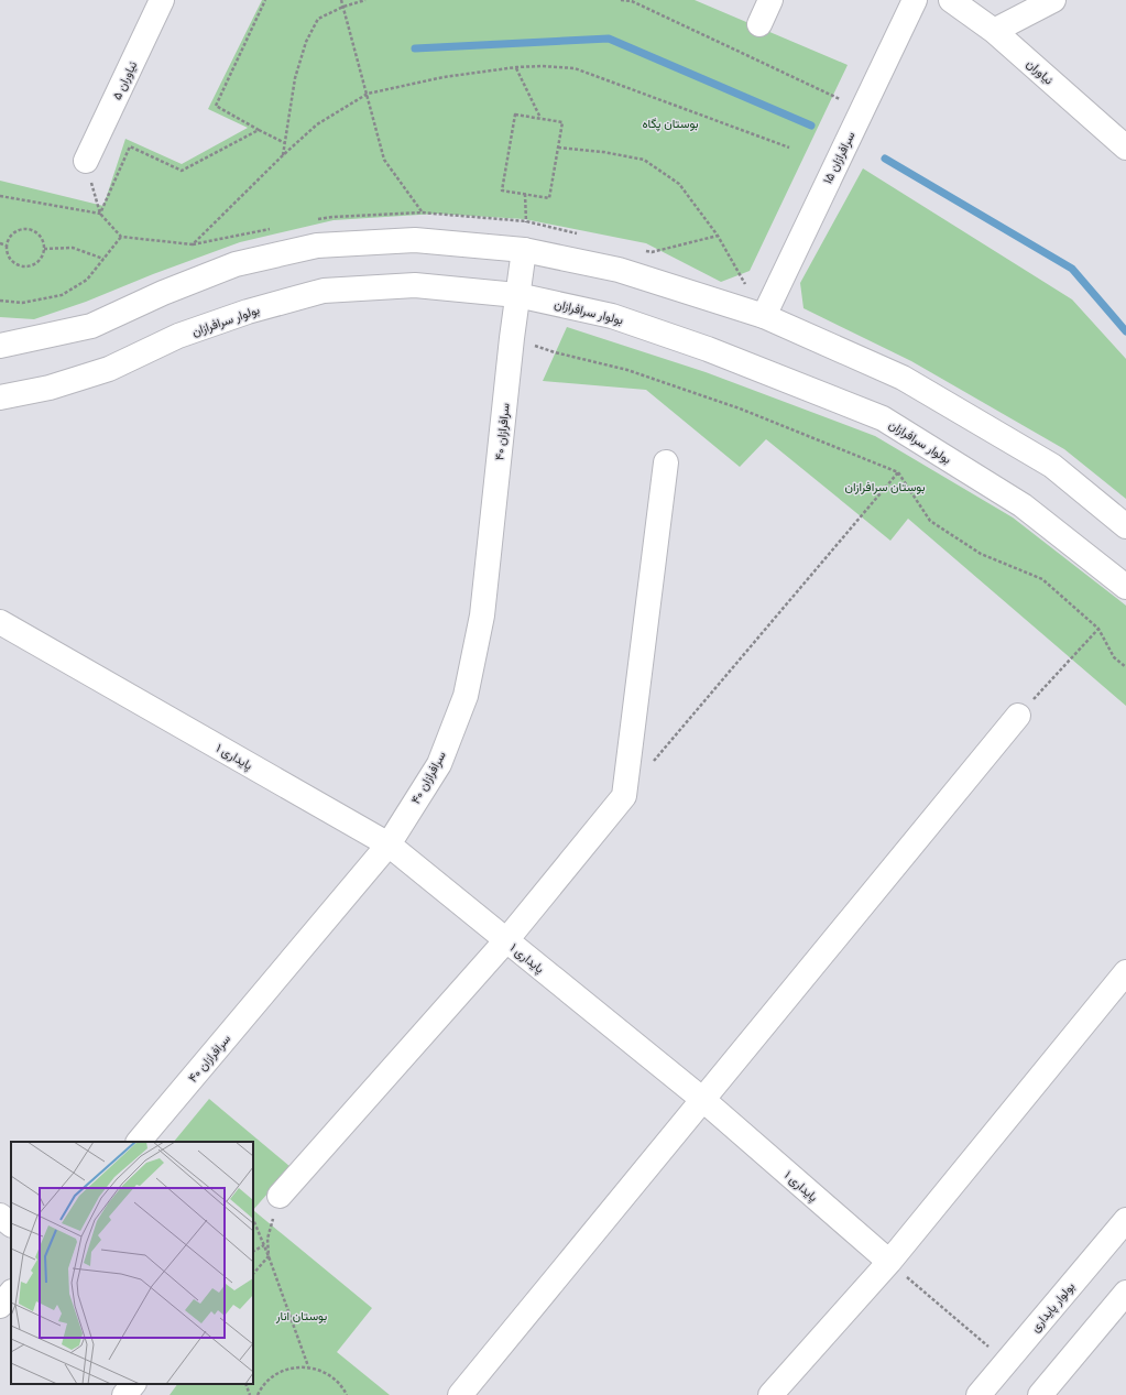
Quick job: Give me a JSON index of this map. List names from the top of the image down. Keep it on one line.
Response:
{"streets":{"street":["نیاوران","نیاوران ۵","سرافرازان ۱۵","بولوار سرافرازان","سرافرازان ۴۰","پایداری ۱","بولوار پایداری"]},"crossings":[["بولوار سرافرازان","سرافرازان ۴۰"],["سرافرازان ۴۰","پایداری ۱"]],"parks":["بوستان پگاه","بوستان سرافرازان","بوستان انار"]}
